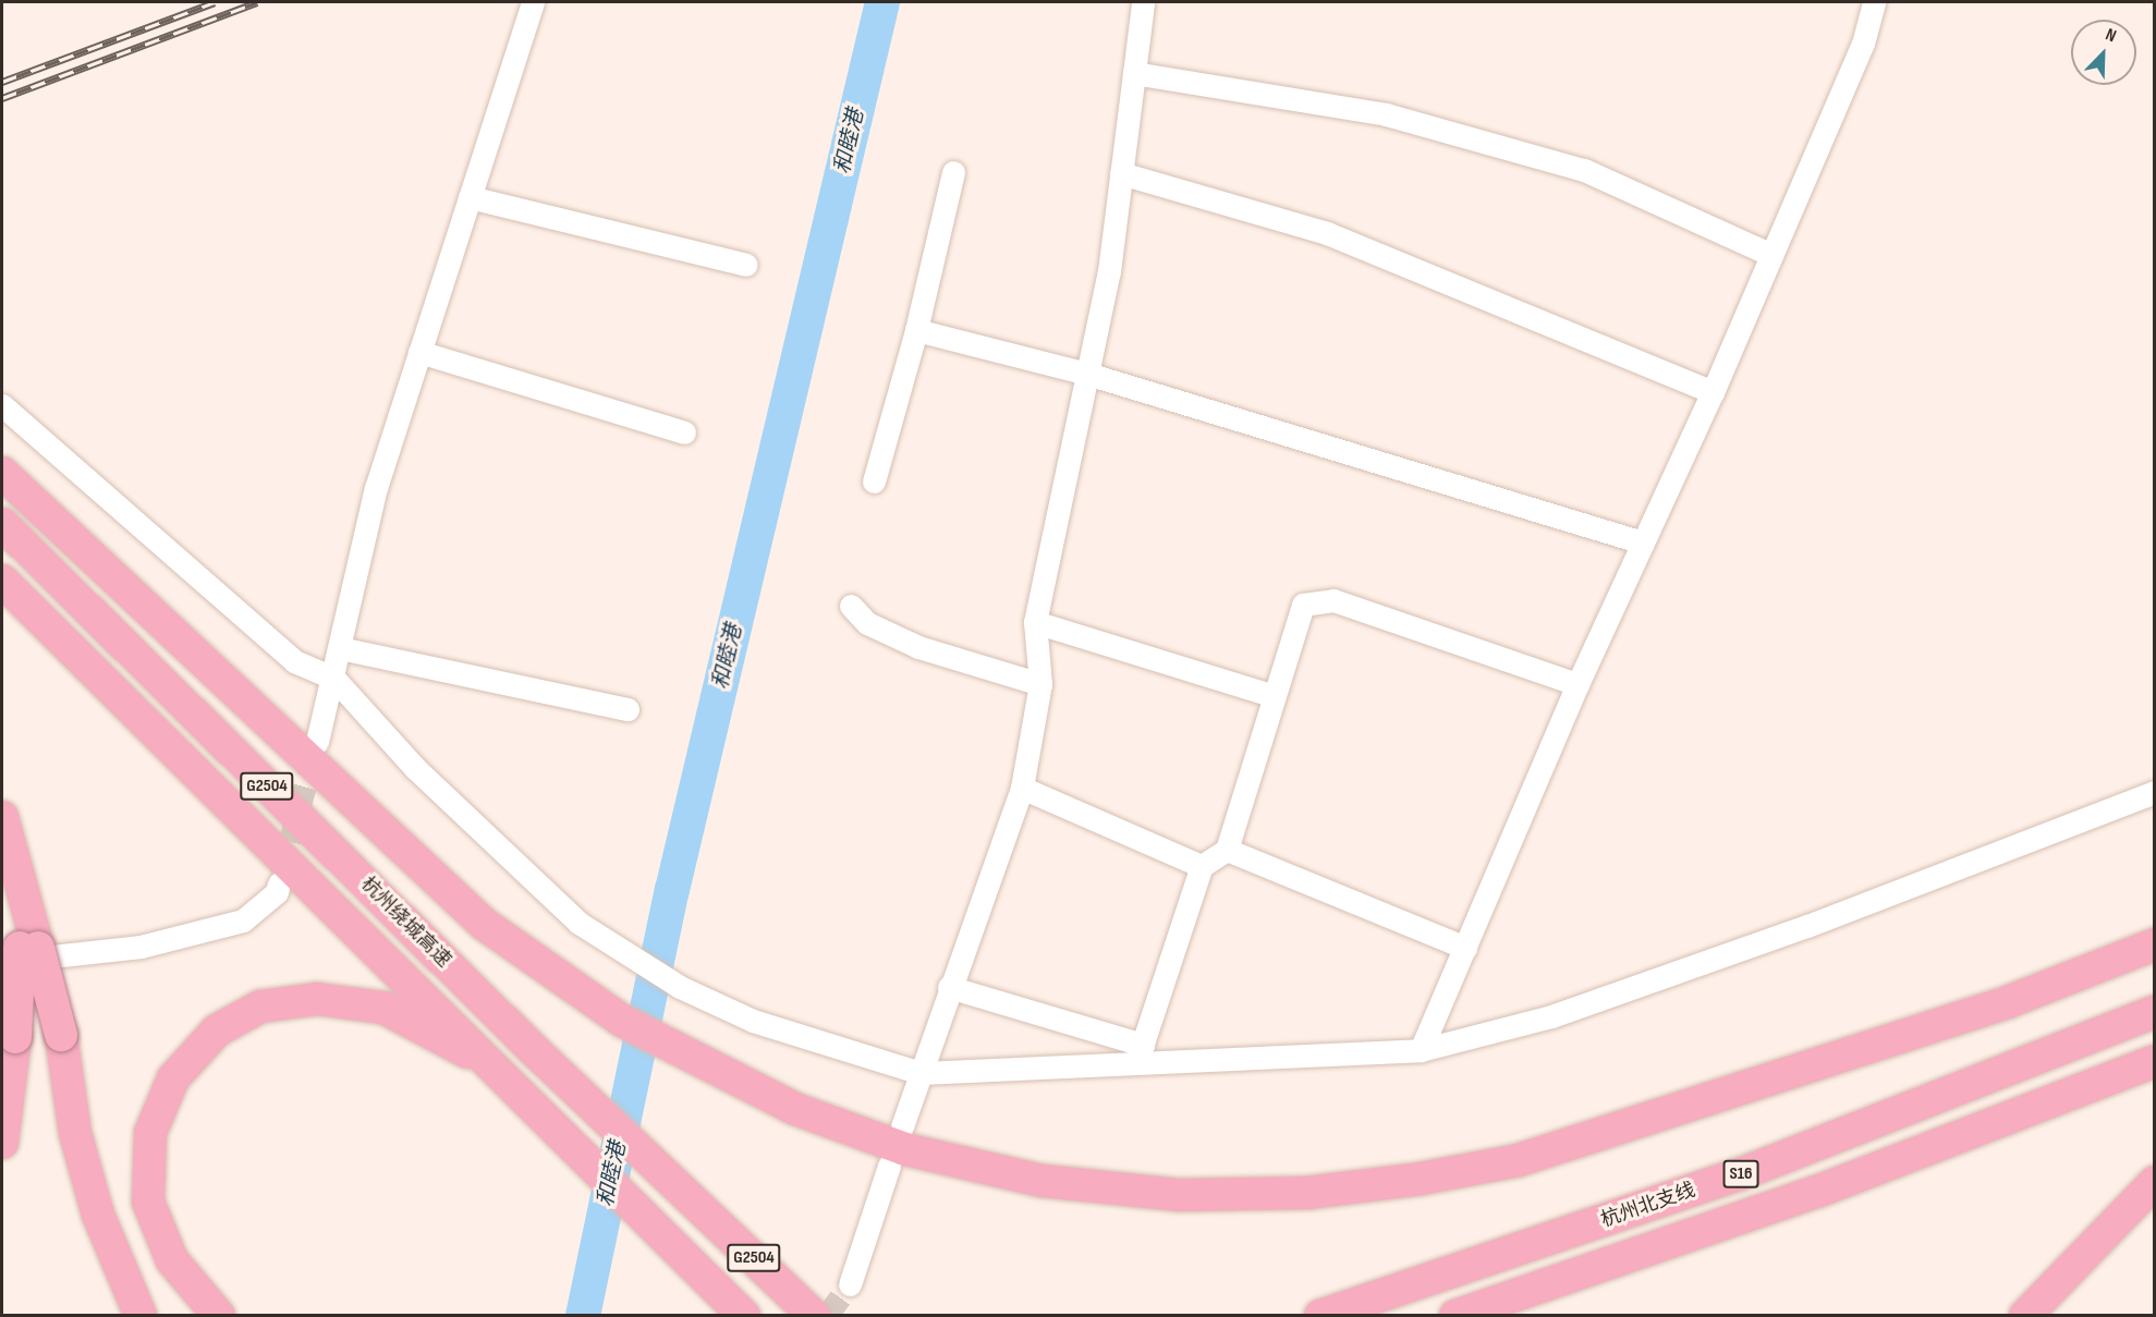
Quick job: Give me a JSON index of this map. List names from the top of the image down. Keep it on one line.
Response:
{"streets":{"highway":["G2504","杭州绕城高速","S16","杭州北支线"]},"water":["和睦港"],"north":"top right"}
